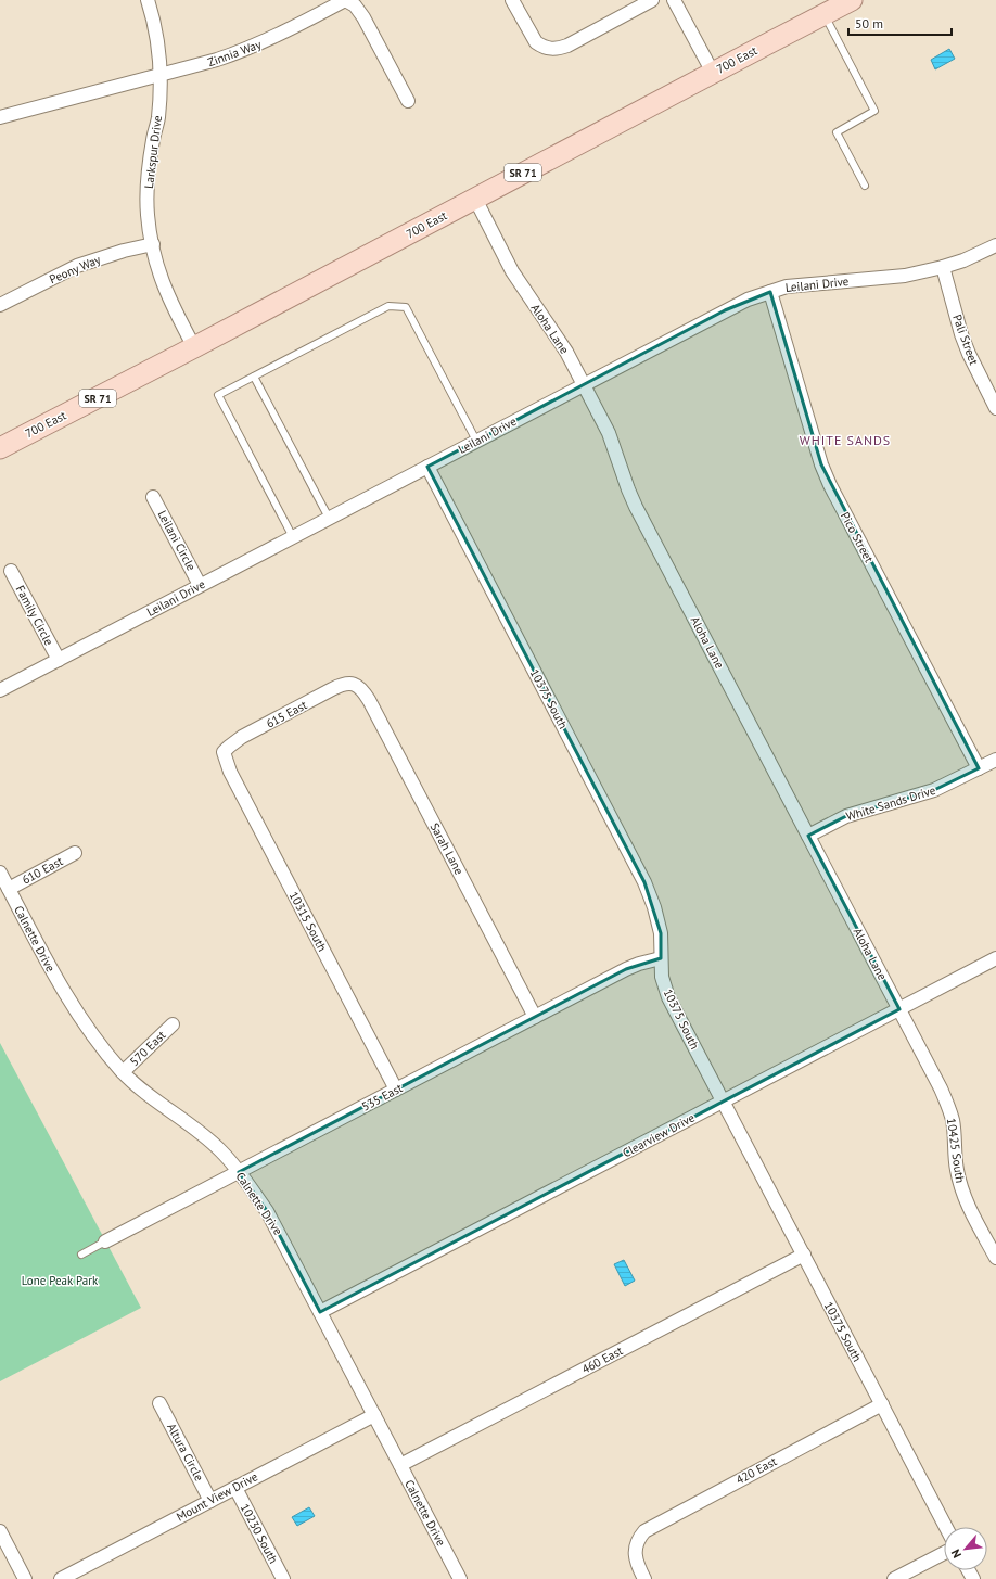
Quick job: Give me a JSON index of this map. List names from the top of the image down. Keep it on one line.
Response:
{"streets":{"main road":["700 East","SR 71"],"street":["Zinnia Way","Larkspur Drive","Peony Way","Leilani Drive","Aloha Lane","Pali Street","Pico Street","Leilani Circle","Family Circle","10375 South","615 East","White Sands Drive","Sarah Lane","610 East","10315 South","Calnette Drive","570 East","535 East","Clearview Drive","10425 South","460 East","Altura Circle","420 East","Mount View Drive","10230 South"]},"crossings":[["Zinnia Way","Larkspur Drive"],["700 East","Larkspur Drive"],["700 East","Aloha Lane"],["Larkspur Drive","Peony Way"],["Leilani Drive","Aloha Lane"],["Leilani Drive","Pali Street"],["Leilani Drive","Pico Street"],["Leilani Drive","Leilani Circle"],["Leilani Drive","Family Circle"],["Leilani Drive","10375 South"],["Aloha Lane","White Sands Drive"],["Aloha Lane","Clearview Drive"],["Aloha Lane","10425 South"],["Pico Street","White Sands Drive"],["10375 South","535 East"],["10375 South","Clearview Drive"],["10375 South","460 East"],["10375 South","420 East"],["615 East","Sarah Lane"],["615 East","10315 South"],["Sarah Lane","535 East"],["610 East","Calnette Drive"],["10315 South","535 East"],["Calnette Drive","570 East"],["Calnette Drive","535 East"],["Calnette Drive","Clearview Drive"],["Calnette Drive","460 East"],["Calnette Drive","Mount View Drive"],["Altura Circle","Mount View Drive"],["Mount View Drive","10230 South"]],"districts":["WHITE SANDS"],"parks":["Lone Peak Park"],"scale_bar":"50 m","north":"bottom left"}
